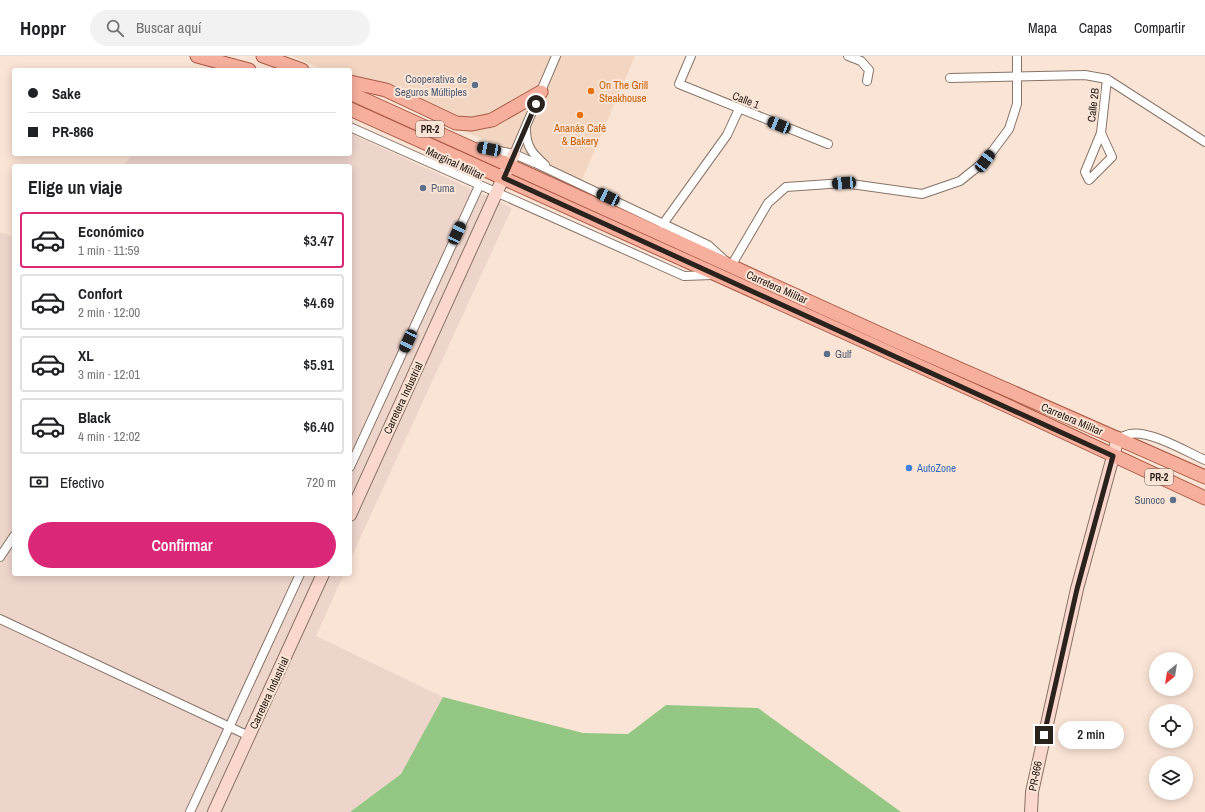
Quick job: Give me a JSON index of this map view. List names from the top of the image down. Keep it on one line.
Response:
{"streets":{"main road":["PR-2","Carretera Militar"],"street":["Calle 1","Calle 2B","Marginal Militar","Carretera Industrial","PR-866"]},"crossings":[["Marginal Militar","Carretera Militar"],["Marginal Militar","Carretera Industrial"],["Carretera Militar","Carretera Industrial"],["Carretera Militar","PR-866"]],"places":["Cooperativa de Seguros Múltiples","On The Grill Steakhouse","Ananás Café & Bakery","Puma","Gulf","AutoZone","Sunoco"],"north":"bottom left","page":{"header":"Hoppr","search":"Buscar aquí","nav":["Mapa","Capas","Compartir"],"banner":["Sake","PR-866"],"heading":"Elige un viaje","list":[{"name":"Económico","note":"1 min · 11:59","value":"$3.47"},{"name":"Confort","note":"2 min · 12:00","value":"$4.69"},{"name":"XL","note":"3 min · 12:01","value":"$5.91"},{"name":"Black","note":"4 min · 12:02","value":"$6.40"}],"pay":["Efectivo","720 m"],"buttons":"Confirmar","bubble":"2 min"}}
